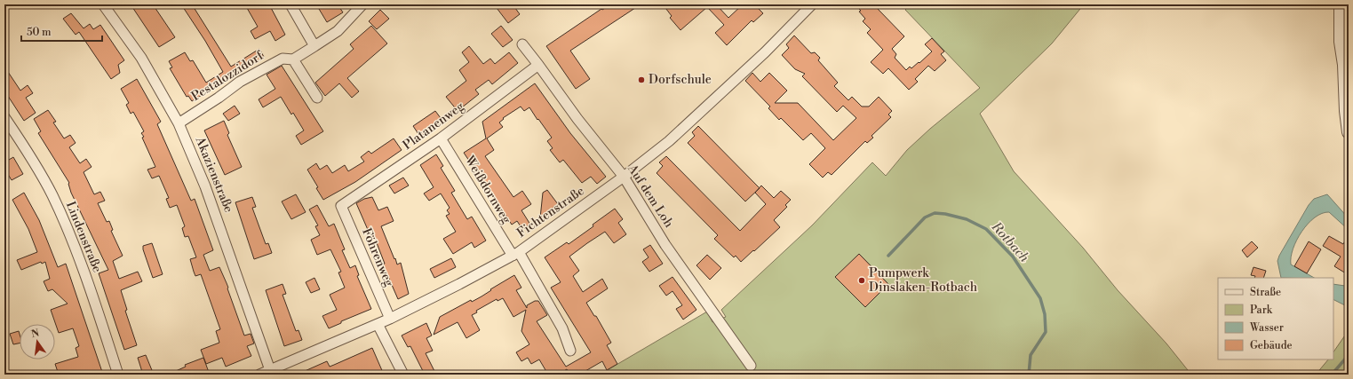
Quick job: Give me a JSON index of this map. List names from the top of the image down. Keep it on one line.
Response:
{"streets":{"street":["Pestalozzidorf","Platanenweg","Akazienstraße","Weißdornweg","Auf dem Loh","Fichtenstraße","Lindenstraße","Föhrenweg"]},"crossings":[["Pestalozzidorf","Akazienstraße"],["Platanenweg","Weißdornweg"],["Platanenweg","Auf dem Loh"],["Platanenweg","Föhrenweg"],["Akazienstraße","Fichtenstraße"],["Weißdornweg","Fichtenstraße"],["Auf dem Loh","Fichtenstraße"],["Fichtenstraße","Föhrenweg"]],"water":["Rotbach"],"places":["Dorfschule","Pumpwerk Dinslaken-Rotbach"],"legend":["Straße","Park","Wasser","Gebäude"],"scale_bar":"50 m","north":"top"}
